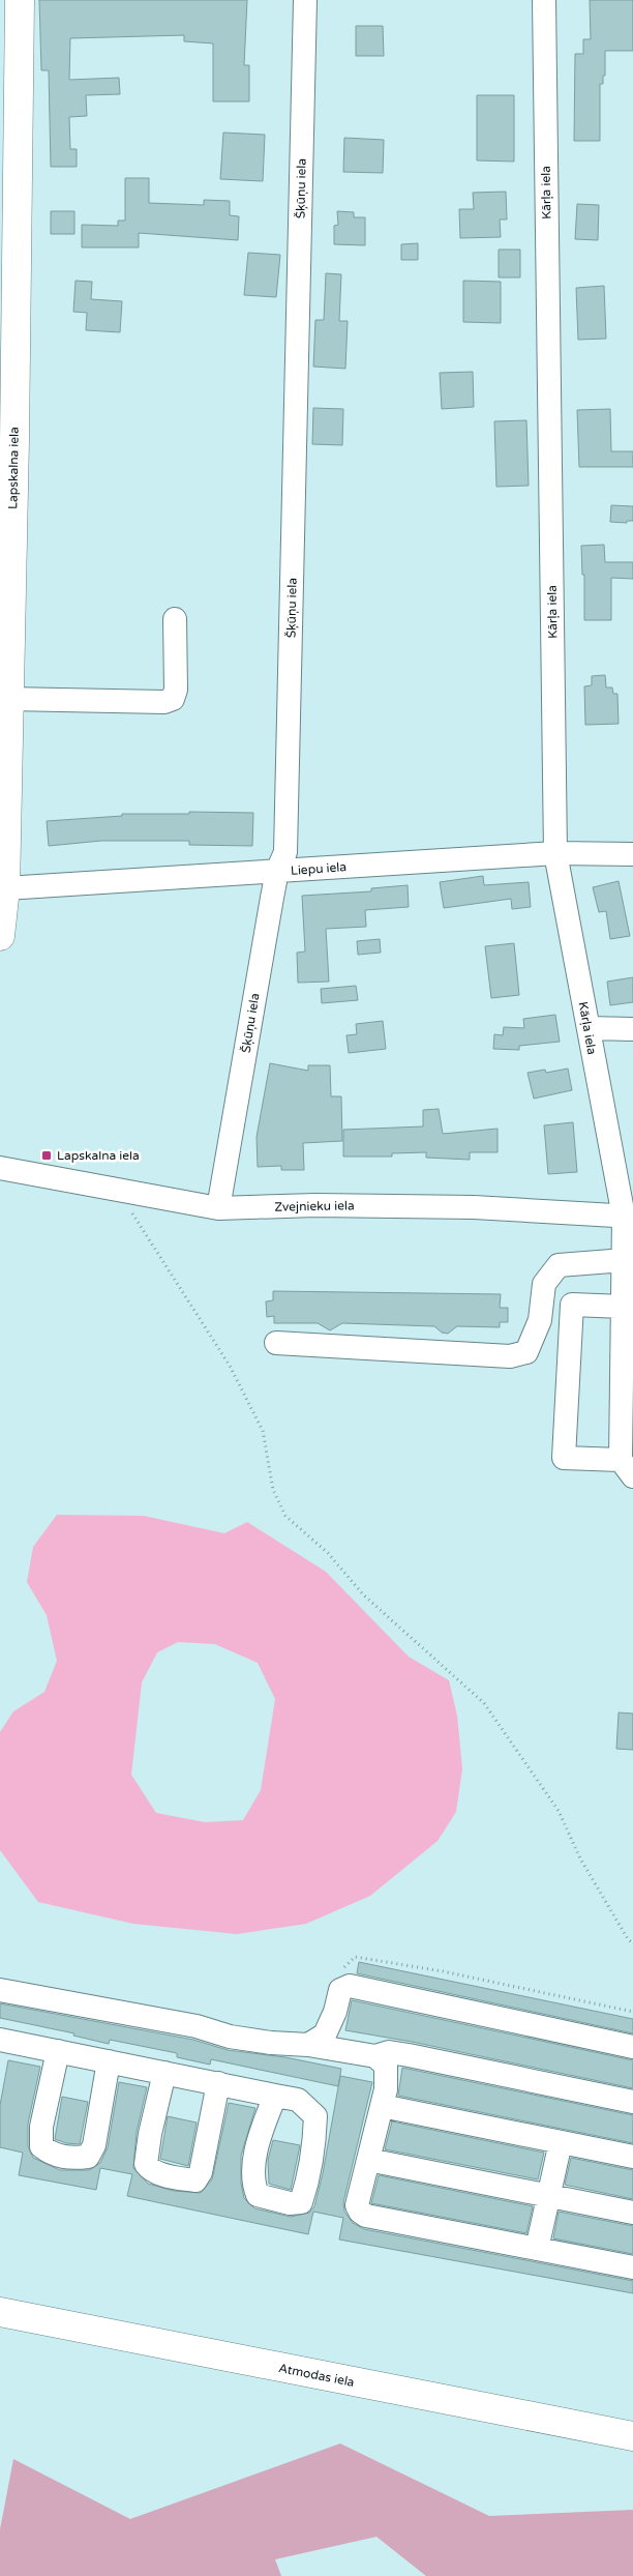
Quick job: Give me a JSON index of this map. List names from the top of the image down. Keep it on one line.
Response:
{"streets":{"main road":["Lapskalna iela","Atmodas iela"],"street":["Šķūņu iela","Kārļa iela","Liepu iela","Zvejnieku iela"]},"crossings":[["Šķūņu iela","Liepu iela"],["Šķūņu iela","Zvejnieku iela"],["Kārļa iela","Liepu iela"],["Kārļa iela","Zvejnieku iela"],["Lapskalna iela","Liepu iela"]],"places":{"transit":["Lapskalna iela"]}}
